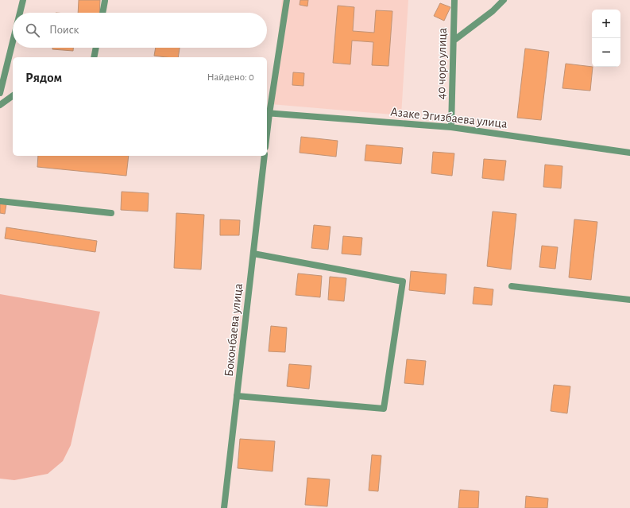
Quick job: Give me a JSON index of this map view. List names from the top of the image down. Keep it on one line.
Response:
{"streets":{"street":["40 чоро улица","Азаке Эгизбаева улица","Боконбаева улица"]},"crossings":[["40 чоро улица","Азаке Эгизбаева улица"]],"page":{"map_buttons":["+","−"],"search":"Поиск","heading":["Рядом","Найдено: 0"]}}
